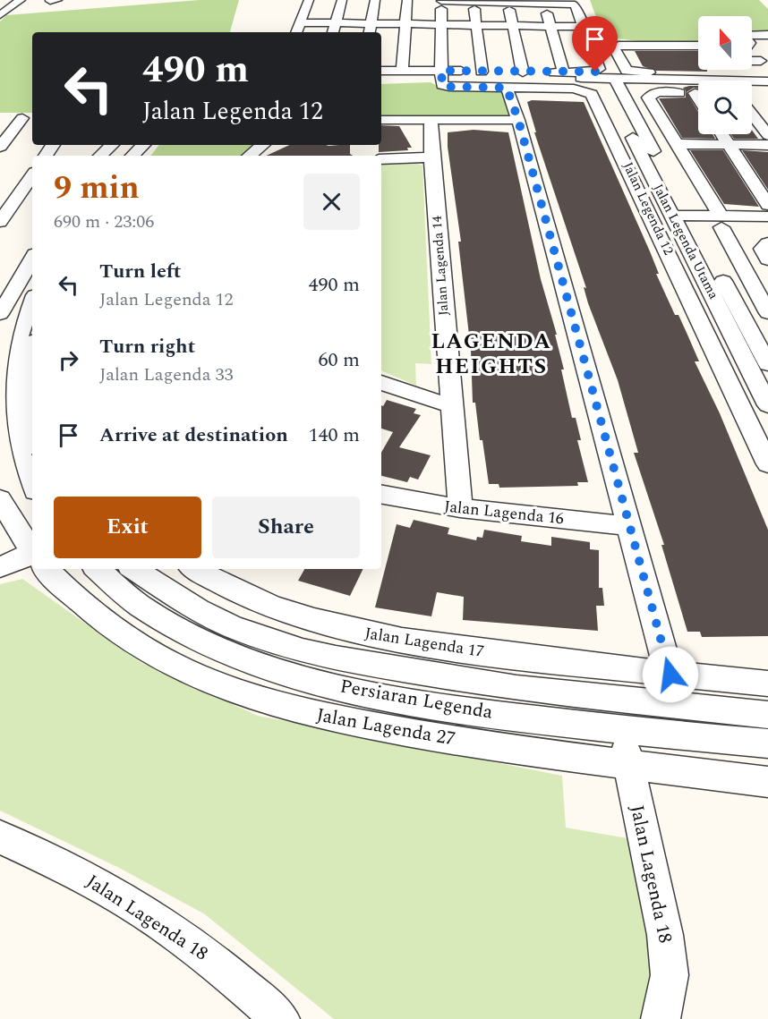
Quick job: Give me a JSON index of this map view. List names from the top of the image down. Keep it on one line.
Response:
{"streets":{"street":["Jalan Legenda 12","Jalan Legenda Utama","Jalan Lagenda 14","Jalan Lagenda 16","Jalan Lagenda 17","Persiaran Legenda","Jalan Lagenda 27","Jalan Lagenda 18"]},"crossings":[["Jalan Lagenda 14","Jalan Lagenda 16"],["Persiaran Legenda","Jalan Lagenda 18"],["Jalan Lagenda 27","Jalan Lagenda 18"]],"districts":["LAGENDA HEIGHTS"],"north":"top","page":{"turn":["490 m","Jalan Legenda 12"],"heading":["9 min","690 m · 23:06"],"list":[{"name":"Turn left","note":"Jalan Legenda 12","value":"490 m"},{"name":"Turn right","note":"Jalan Lagenda 33","value":"60 m"},{"name":"Arrive at destination","value":"140 m"}],"buttons":["Exit","Share"]}}
